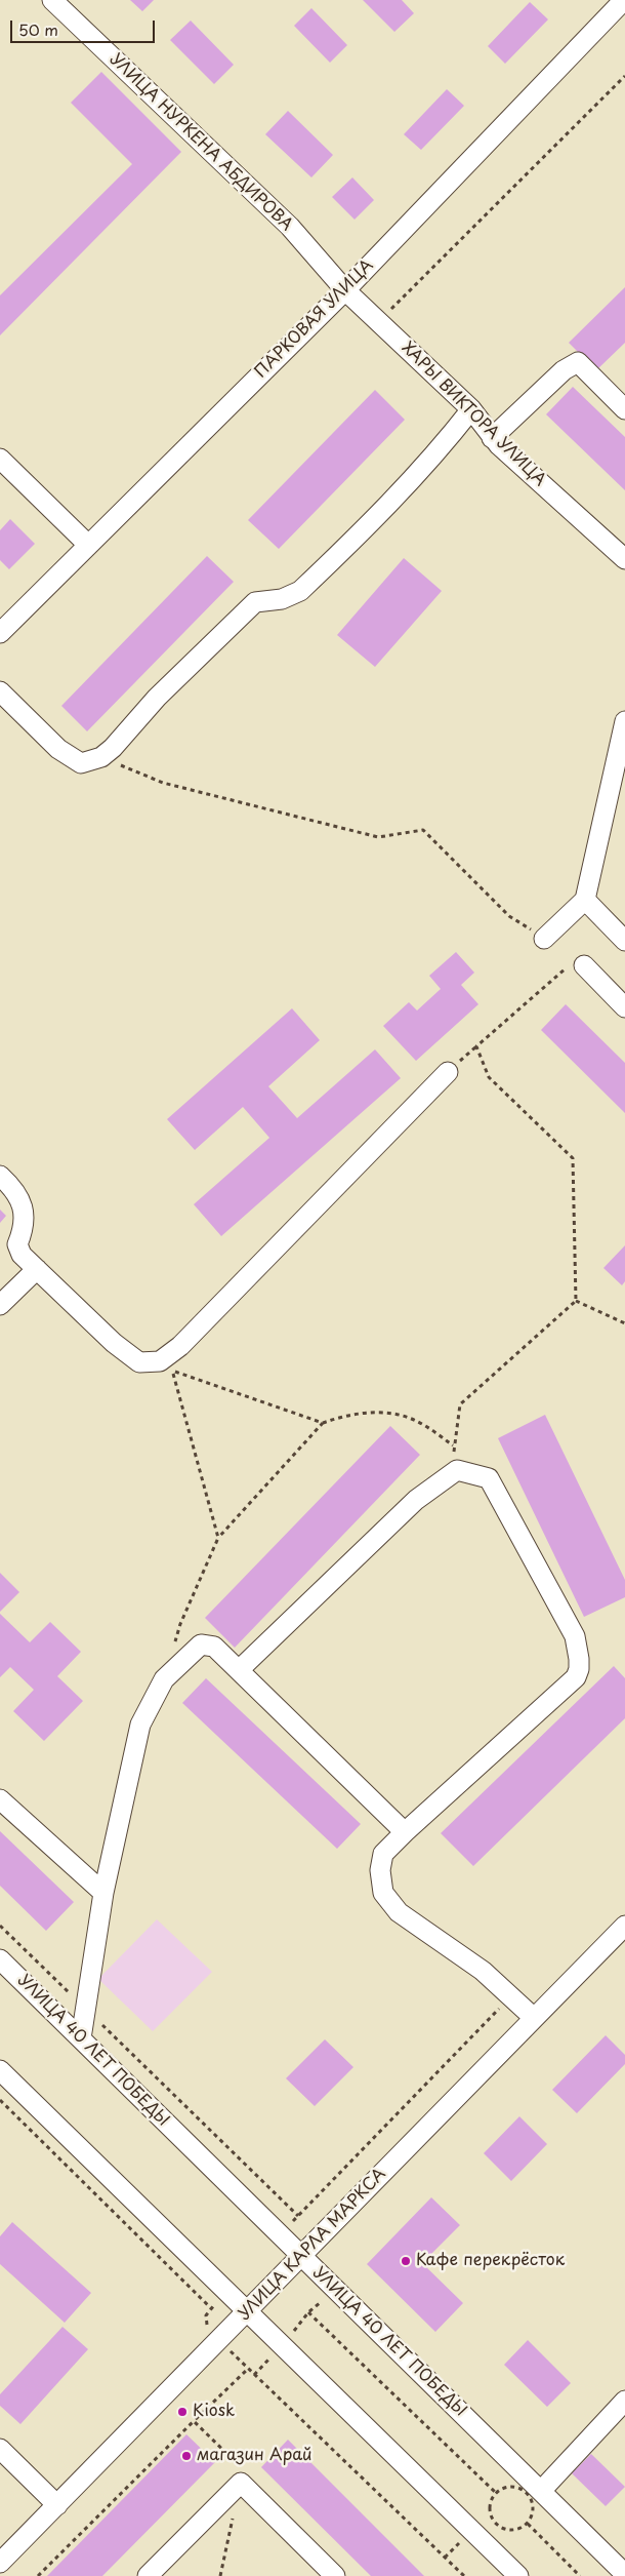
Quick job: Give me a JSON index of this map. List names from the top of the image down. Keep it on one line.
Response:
{"streets":{"street":["УЛИЦА НУРКЕНА АБДИРОВА","ПАРКОВАЯ УЛИЦА","ХАРЫ ВИКТОРА УЛИЦА","УЛИЦА 40 ЛЕТ ПОБЕДЫ","УЛИЦА КАРЛА МАРКСА"]},"crossings":[["УЛИЦА НУРКЕНА АБДИРОВА","ПАРКОВАЯ УЛИЦА"],["УЛИЦА НУРКЕНА АБДИРОВА","ХАРЫ ВИКТОРА УЛИЦА"],["ПАРКОВАЯ УЛИЦА","ХАРЫ ВИКТОРА УЛИЦА"],["УЛИЦА 40 ЛЕТ ПОБЕДЫ","УЛИЦА КАРЛА МАРКСА"]],"places":["Кафе перекрёсток","Kiosk","магазин Арай"],"scale_bar":"50 m"}
